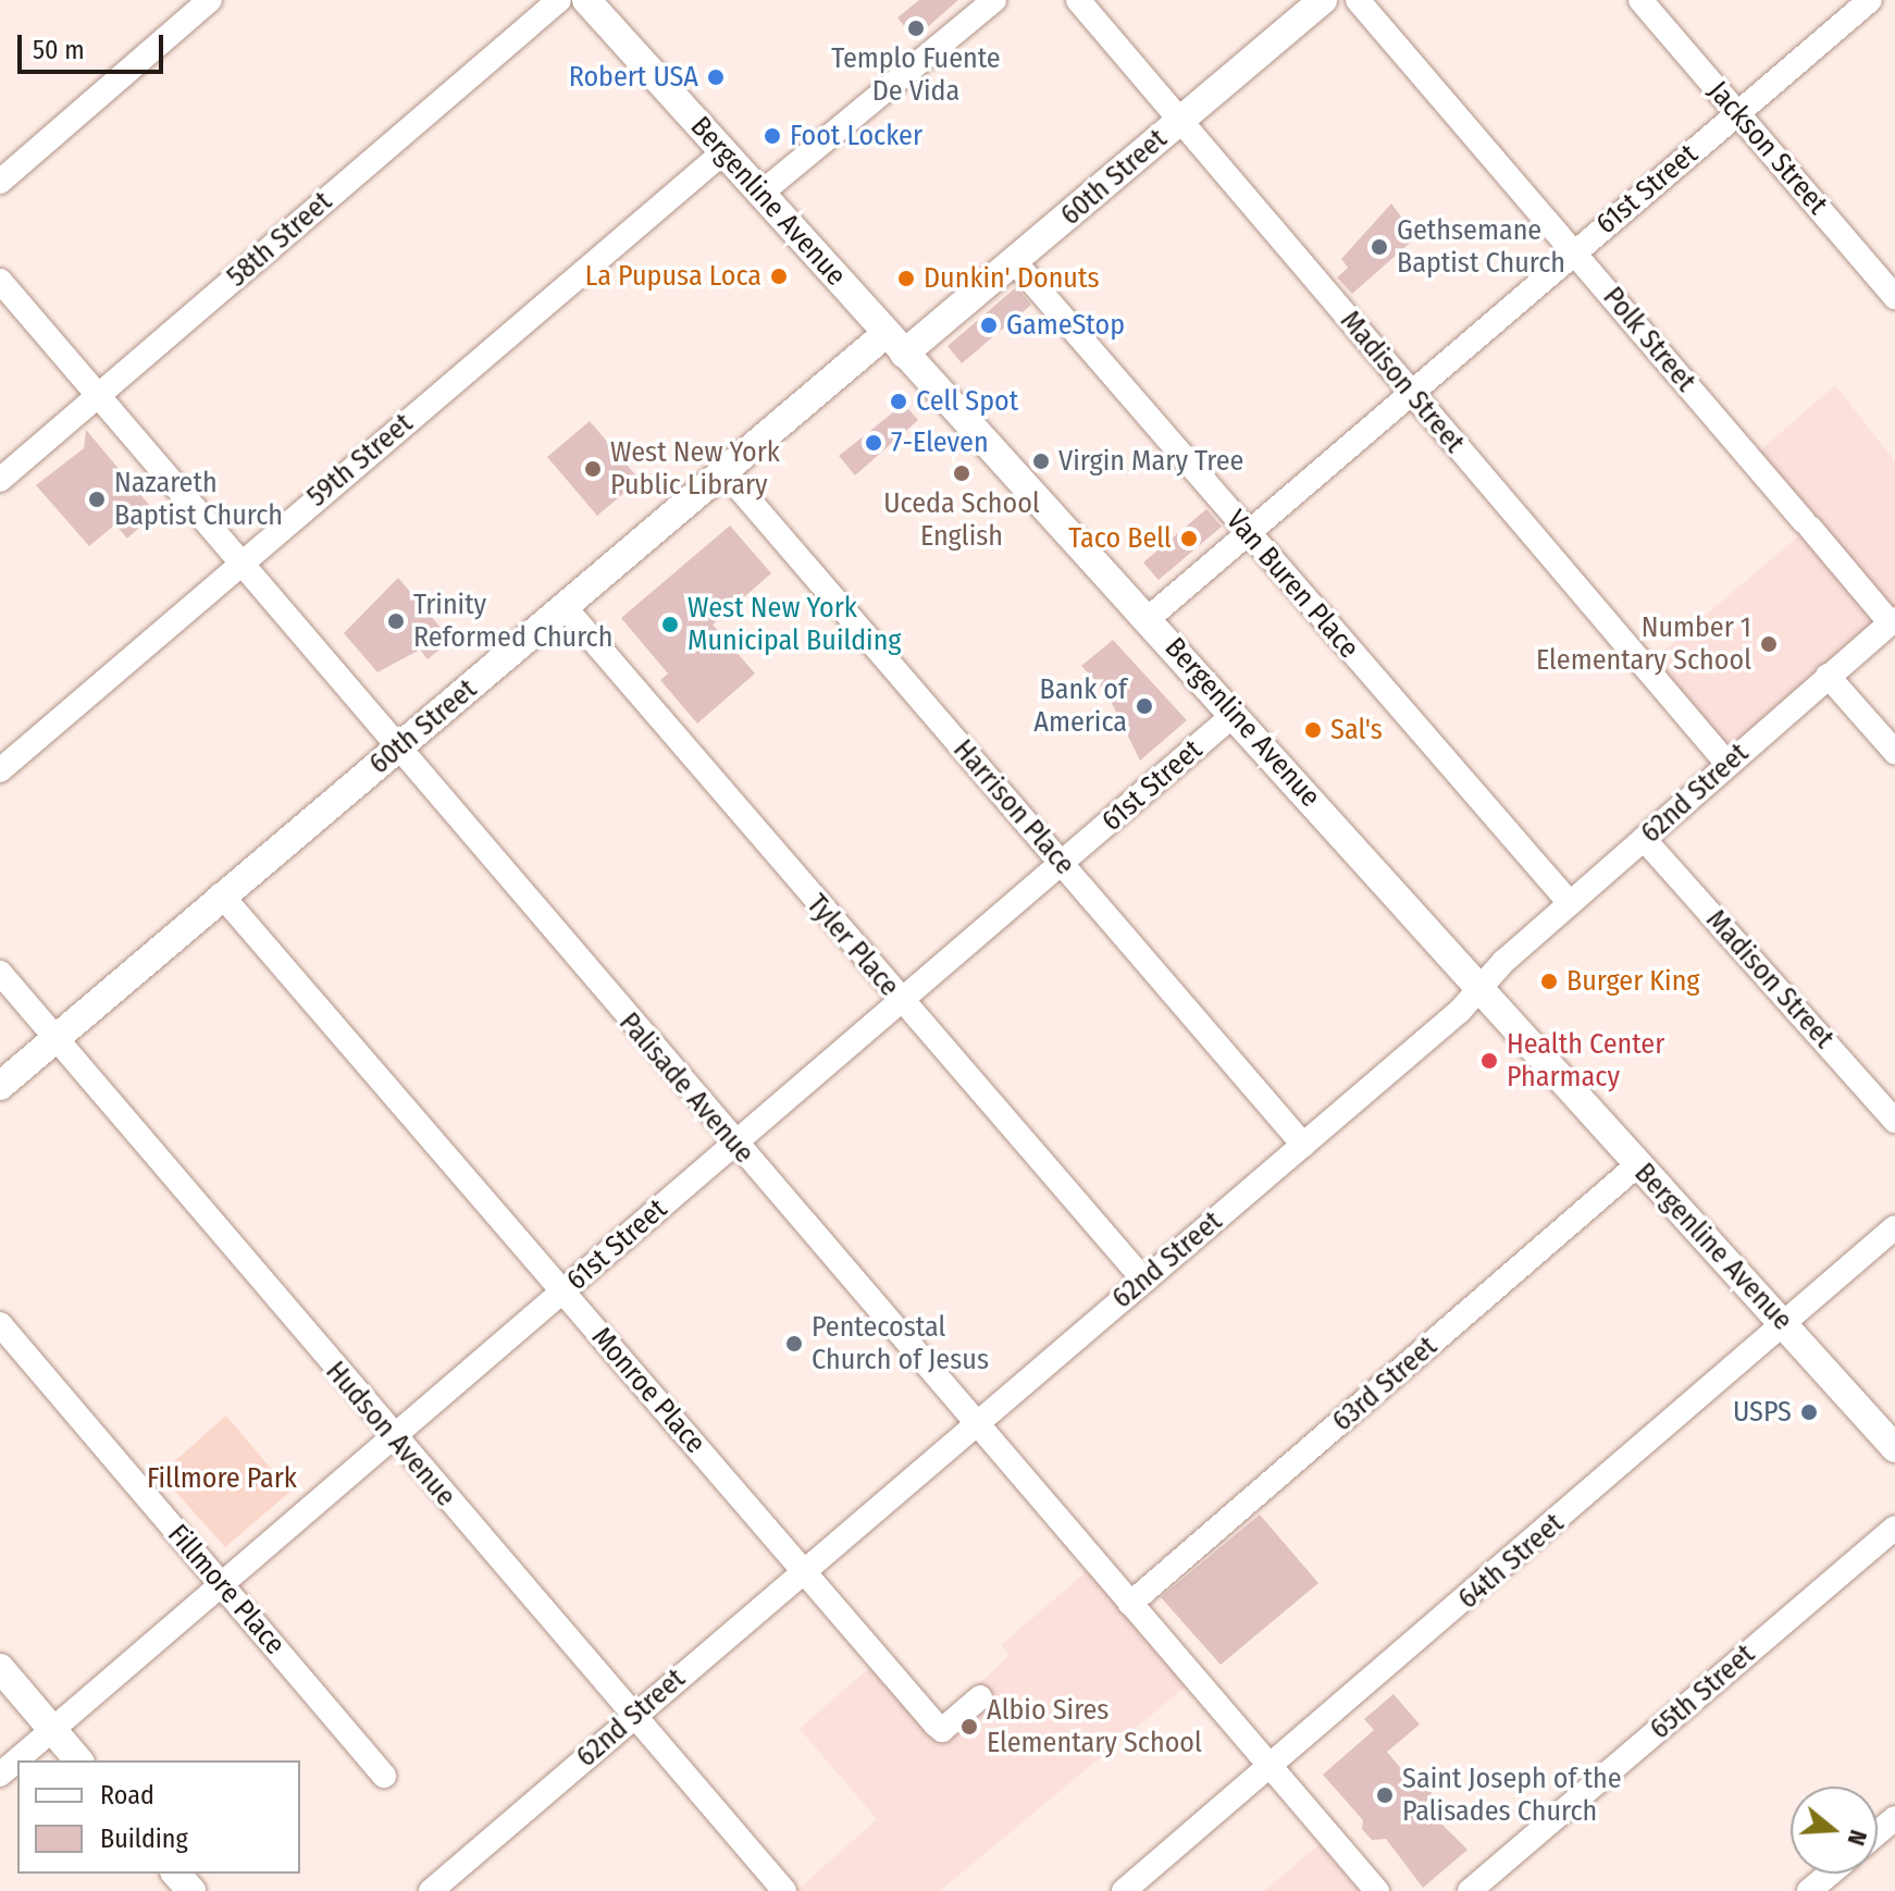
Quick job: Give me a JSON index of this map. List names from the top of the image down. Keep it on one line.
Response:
{"streets":{"street":["Jackson Street","60th Street","61st Street","Bergenline Avenue","58th Street","Polk Street","Madison Street","59th Street","Van Buren Place","62nd Street","Harrison Place","Tyler Place","Palisade Avenue","63rd Street","Monroe Place","Hudson Avenue","64th Street","Fillmore Place","65th Street"]},"crossings":[["Jackson Street","61st Street"],["60th Street","Bergenline Avenue"],["60th Street","Madison Street"],["60th Street","Van Buren Place"],["60th Street","Harrison Place"],["60th Street","Tyler Place"],["60th Street","Palisade Avenue"],["60th Street","Monroe Place"],["60th Street","Hudson Avenue"],["61st Street","Bergenline Avenue"],["61st Street","Polk Street"],["61st Street","Madison Street"],["61st Street","Van Buren Place"],["61st Street","Harrison Place"],["61st Street","Tyler Place"],["61st Street","Palisade Avenue"],["61st Street","Monroe Place"],["61st Street","Hudson Avenue"],["61st Street","Fillmore Place"],["Bergenline Avenue","59th Street"],["Bergenline Avenue","62nd Street"],["Bergenline Avenue","63rd Street"],["Bergenline Avenue","64th Street"],["58th Street","Palisade Avenue"],["Polk Street","62nd Street"],["Madison Street","62nd Street"],["59th Street","Palisade Avenue"],["Van Buren Place","62nd Street"],["62nd Street","Harrison Place"],["62nd Street","Tyler Place"],["62nd Street","Palisade Avenue"],["62nd Street","Monroe Place"],["62nd Street","Hudson Avenue"],["Palisade Avenue","63rd Street"],["Palisade Avenue","64th Street"]],"parks":["Fillmore Park"],"places":["Templo Fuente De Vida","Robert USA","Foot Locker","Gethsemane Baptist Church","La Pupusa Loca","Dunkin' Donuts","GameStop","Cell Spot","7-Eleven","Virgin Mary Tree","West New York Public Library","Uceda School English","Nazareth Baptist Church","Taco Bell","Trinity Reformed Church","West New York Municipal Building","Number 1 Elementary School","Bank of America","Sal's","Burger King","Health Center Pharmacy","Pentecostal Church of Jesus","USPS","Albio Sires Elementary School","Saint Joseph of the Palisades Church"],"legend":["Road","Building"],"scale_bar":"50 m","north":"right"}
